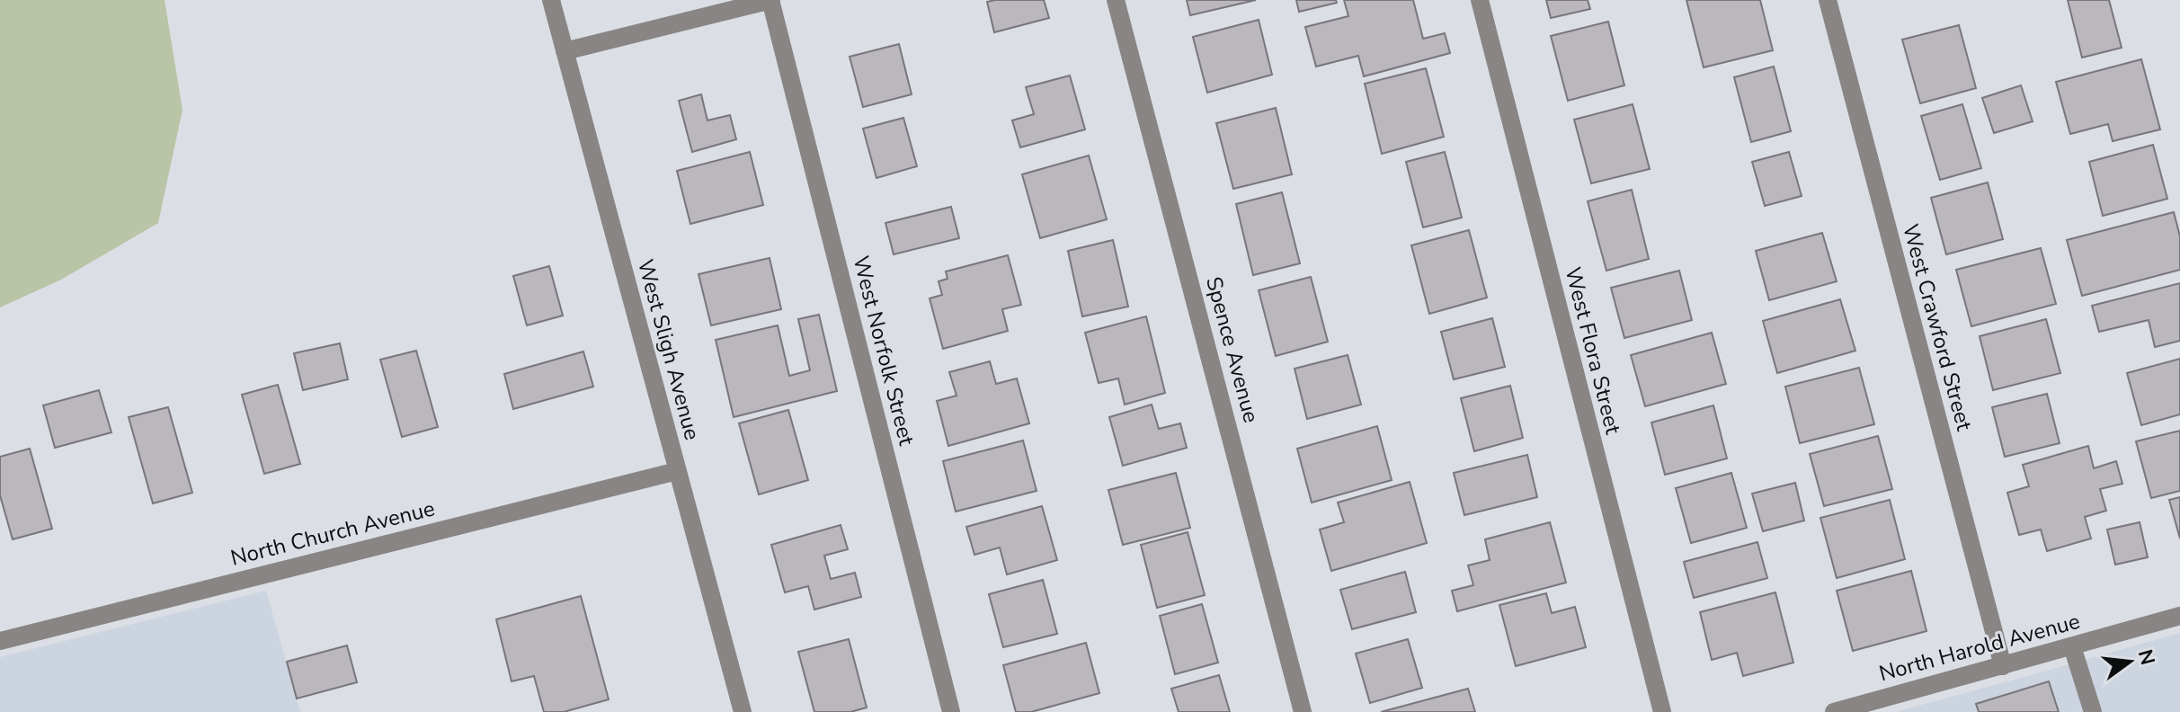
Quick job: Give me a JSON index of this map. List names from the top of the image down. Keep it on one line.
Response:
{"streets":{"street":["West Crawford Street","West Sligh Avenue","Spence Avenue","West Norfolk Street","West Flora Street","North Church Avenue","North Harold Avenue"]},"crossings":[["West Crawford Street","North Harold Avenue"],["West Sligh Avenue","North Church Avenue"]],"north":"right"}
